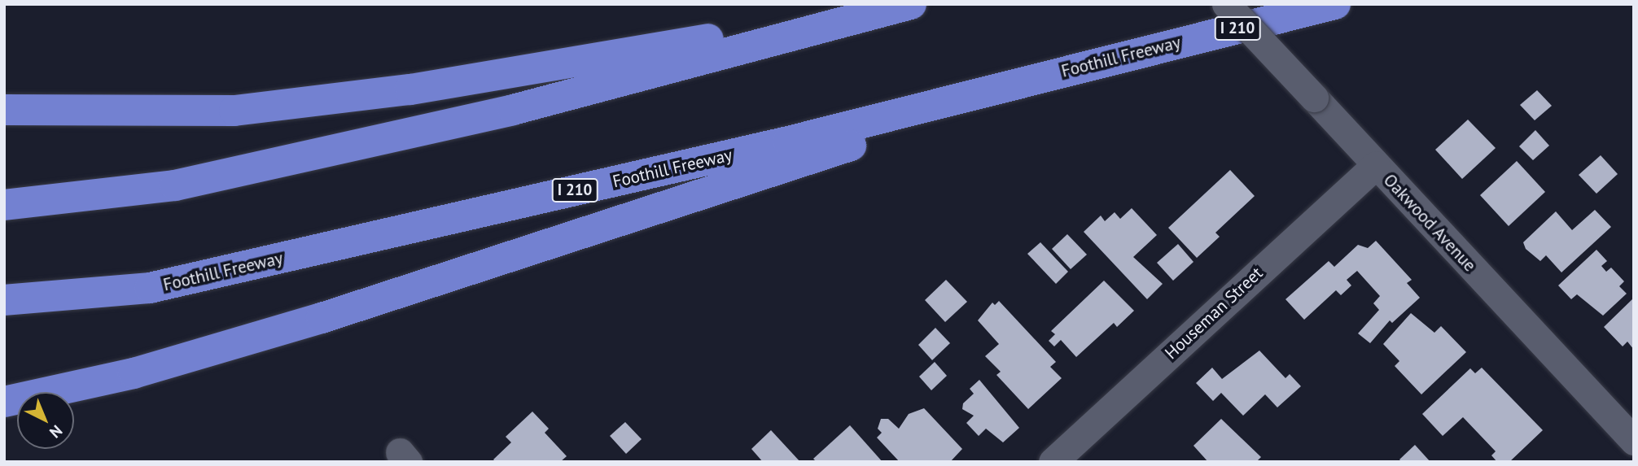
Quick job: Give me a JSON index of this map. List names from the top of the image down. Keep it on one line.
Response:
{"streets":{"highway":["I 210","Foothill Freeway"],"street":["Oakwood Avenue","Houseman Street"]},"crossings":[["Oakwood Avenue","Houseman Street"]],"north":"bottom right"}
